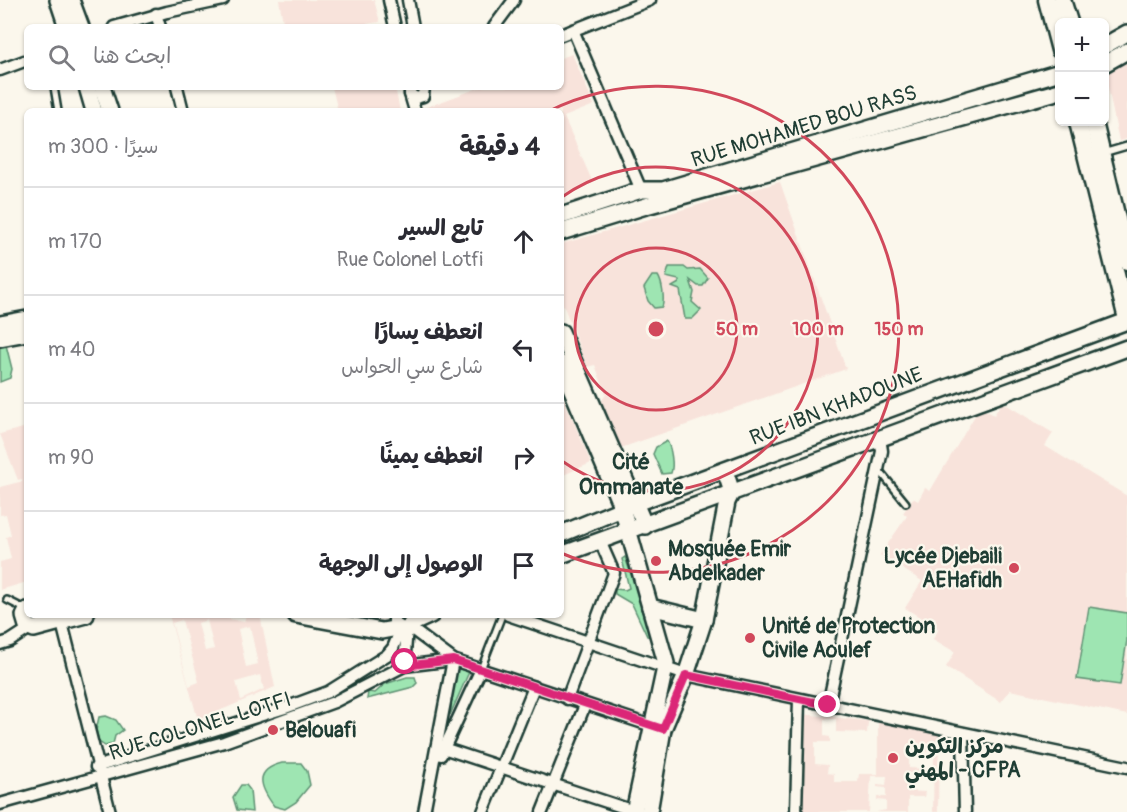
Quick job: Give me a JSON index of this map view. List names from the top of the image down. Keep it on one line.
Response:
{"streets":{"street":["RUE MOHAMED BOU RASS","RUE IBN KHADOUNE","RUE COLONEL LOTFI"]},"districts":["Cité Ommanate"],"places":["Mosquée Emir Abdelkader","Lycée Djebaili AEHafidh","Unité de Protection Civile Aoulef","Belouafi","مركز التكوين المهني - CFPA"],"page":{"map_buttons":["+","−"],"search":"ابحث هنا","heading":["4 دقيقة","سيرًا · 300 m"],"list":[["تابع السير","Rue Colonel Lotfi","170 m"],["انعطف يسارًا","شارع سي الحواس","40 m"],["انعطف يمينًا","90 m"],"الوصول إلى الوجهة"]},"rings":["50 m","100 m","150 m"]}
